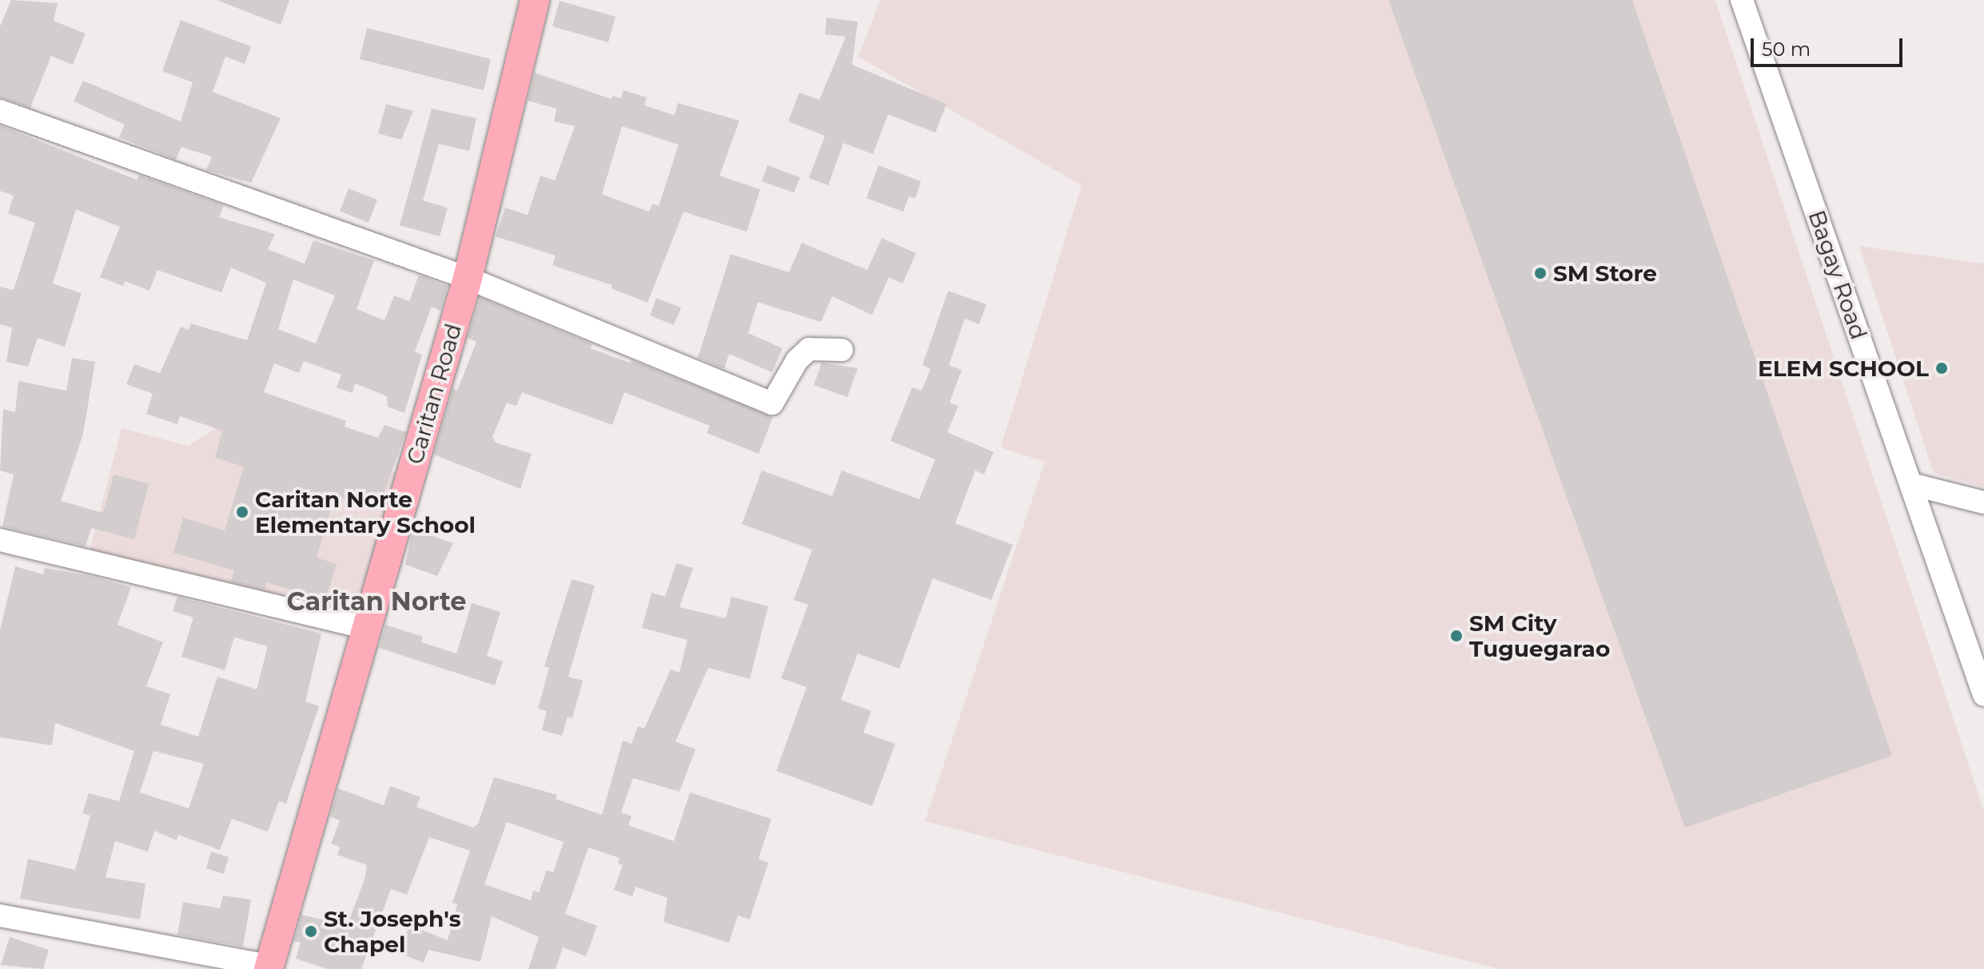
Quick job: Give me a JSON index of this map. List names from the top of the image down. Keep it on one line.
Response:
{"streets":{"main road":["Caritan Road"],"street":["Bagay Road"]},"districts":["Caritan Norte"],"places":["SM Store","ELEM SCHOOL","Caritan Norte Elementary School","SM City Tuguegarao","St. Joseph's Chapel"],"scale_bar":"50 m"}
